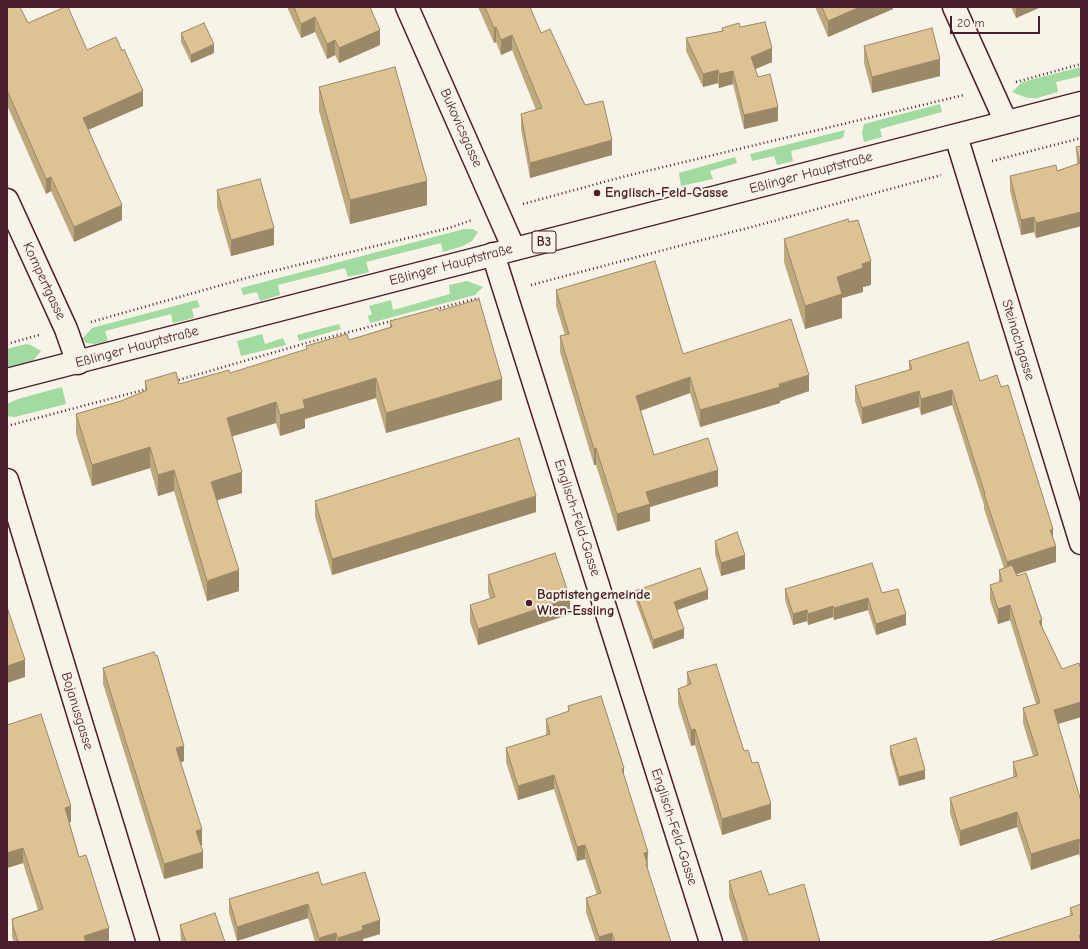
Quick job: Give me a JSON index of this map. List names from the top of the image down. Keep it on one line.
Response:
{"streets":{"street":["Bukovicsgasse","Eßlinger Hauptstraße","B3","Kompertgasse","Steinachgasse","Englisch-Feld-Gasse","Bojanusgasse"]},"crossings":[["Bukovicsgasse","Eßlinger Hauptstraße"],["Eßlinger Hauptstraße","Kompertgasse"],["Eßlinger Hauptstraße","Steinachgasse"],["Eßlinger Hauptstraße","Englisch-Feld-Gasse"]],"places":["Englisch-Feld-Gasse","Baptistengemeinde Wien-Essling"],"scale_bar":"20 m"}
